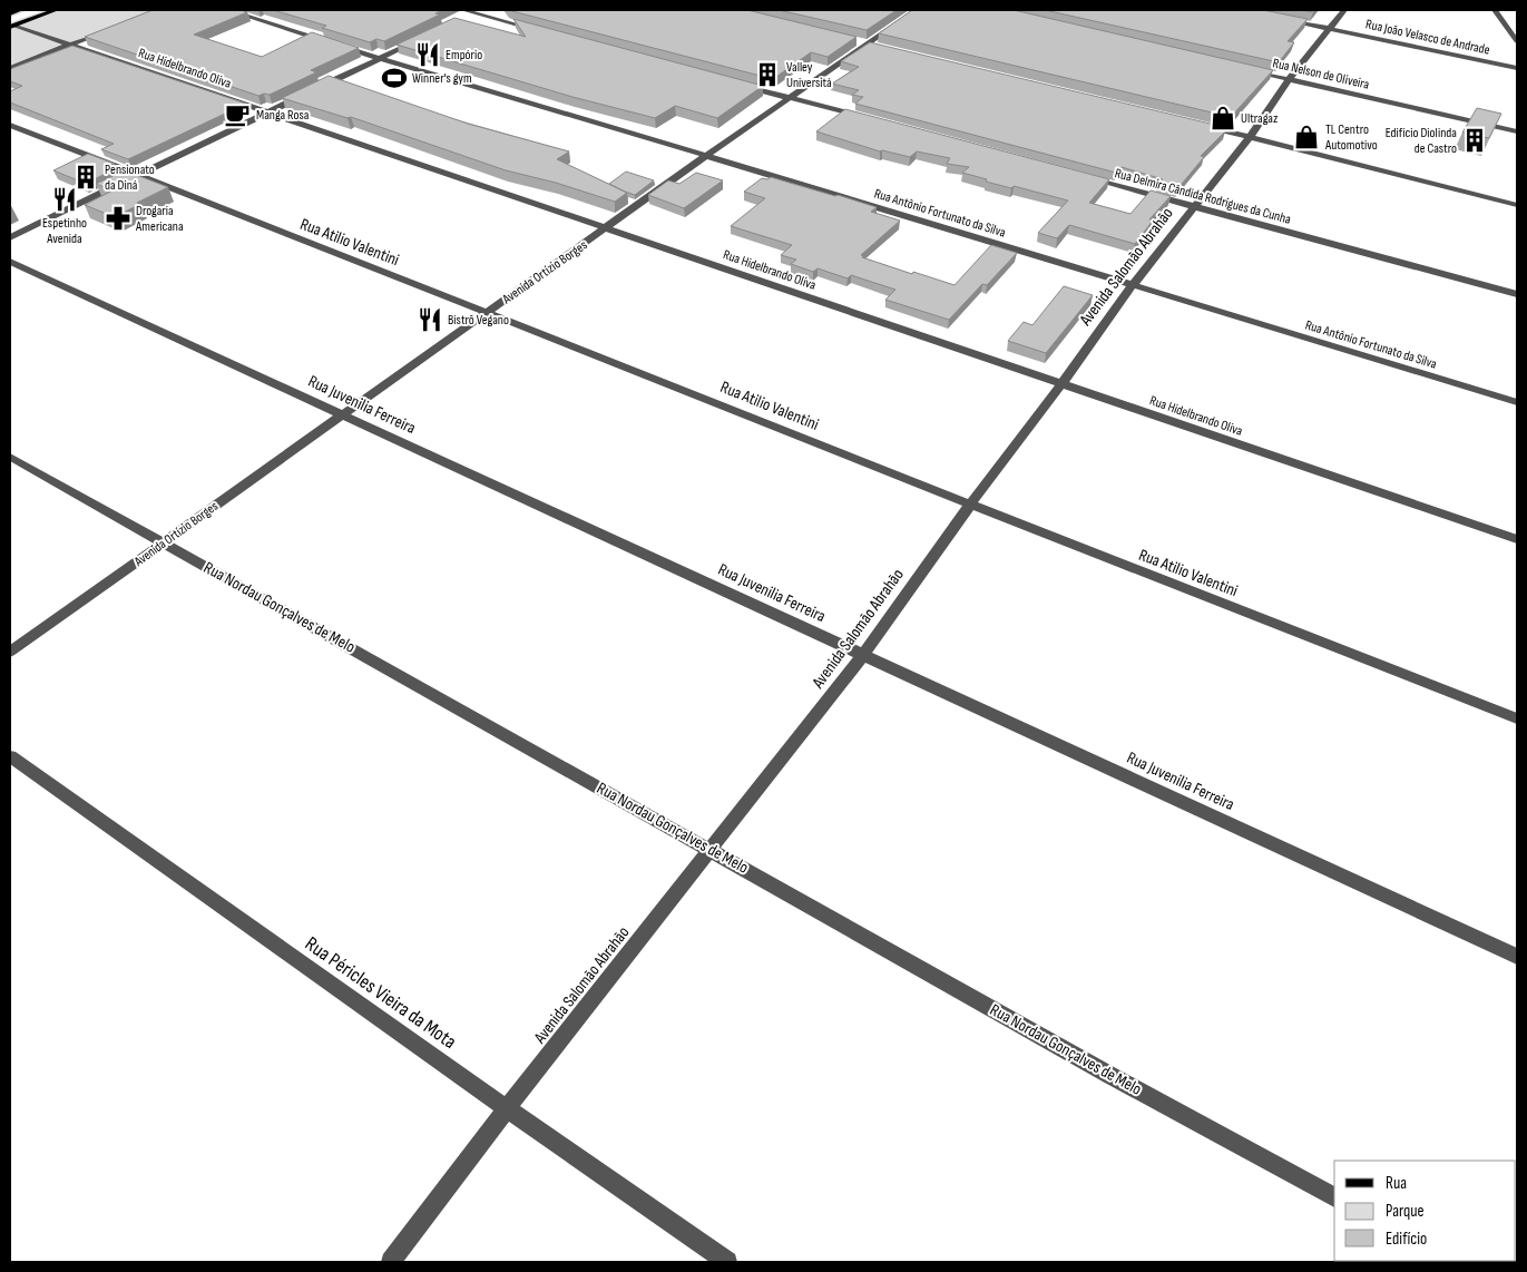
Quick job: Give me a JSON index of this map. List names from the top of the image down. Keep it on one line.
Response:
{"streets":{"street":["Rua João Velasco de Andrade","Rua Hidelbrando Oliva","Rua Nelson de Oliveira","Rua Delmira Cândida Rodrigues da Cunha","Rua Antônio Fortunato da Silva","Rua Atilio Valentini","Avenida Salomão Abrahão","Avenida Ortízio Borges","Rua Juvenilia Ferreira","Rua Nordau Gonçalves de Melo","Rua Péricles Vieira da Mota"]},"crossings":[["Rua João Velasco de Andrade","Avenida Salomão Abrahão"],["Rua Hidelbrando Oliva","Avenida Salomão Abrahão"],["Rua Hidelbrando Oliva","Avenida Ortízio Borges"],["Rua Nelson de Oliveira","Avenida Salomão Abrahão"],["Rua Delmira Cândida Rodrigues da Cunha","Avenida Salomão Abrahão"],["Rua Antônio Fortunato da Silva","Avenida Salomão Abrahão"],["Rua Antônio Fortunato da Silva","Avenida Ortízio Borges"],["Rua Atilio Valentini","Avenida Salomão Abrahão"],["Rua Atilio Valentini","Avenida Ortízio Borges"],["Avenida Salomão Abrahão","Rua Juvenilia Ferreira"],["Avenida Salomão Abrahão","Rua Nordau Gonçalves de Melo"],["Avenida Salomão Abrahão","Rua Péricles Vieira da Mota"],["Avenida Ortízio Borges","Rua Juvenilia Ferreira"],["Avenida Ortízio Borges","Rua Nordau Gonçalves de Melo"]],"places":{"restaurant":["Empório","Espetinho Avenida","Bistrô Vegano"],"building":["Valley Universitá","Edifício Diolinda de Castro","Pensionato da Diná"],"sports":["Winner's gym"],"cafe":["Manga Rosa"],"shop":["Ultragaz","TL Centro Automotivo"],"pharmacy":["Drogaria Americana"]},"legend":["Rua","Parque","Edifício"]}
